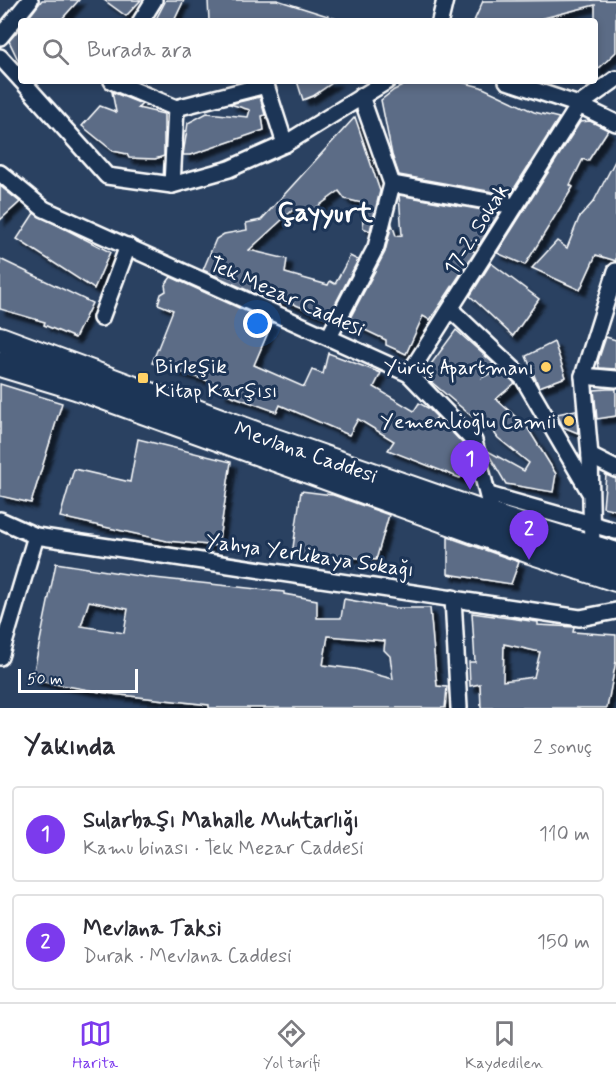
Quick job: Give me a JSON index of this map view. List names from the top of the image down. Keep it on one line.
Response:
{"streets":{"main road":["Mevlana Caddesi"],"street":["17-2. Sokak","Tek Mezar Caddesi","Yahya Yerlikaya Sokağı"]},"crossings":[["17-2. Sokak","Tek Mezar Caddesi"],["Tek Mezar Caddesi","Mevlana Caddesi"]],"districts":["Çayyurt"],"places":{"other":["Yürüç Apartmanı","Yemenlioğlu Camii"],"transit":["Birleşik Kitap Karşısı"]},"scale_bar":"50 m","page":{"search":"Burada ara","pins":["1","2"],"scale":"50 m","heading":["Yakında","2 sonuç"],"list":[{"mark":"1","name":"Sularbaşı Mahalle Muhtarlığı","note":"Kamu binası · Tek Mezar Caddesi","value":"110 m"},{"mark":"2","name":"Mevlana Taksi","note":"Durak · Mevlana Caddesi","value":"150 m"}],"nav":["Harita","Yol tarifi","Kaydedilen"]}}
